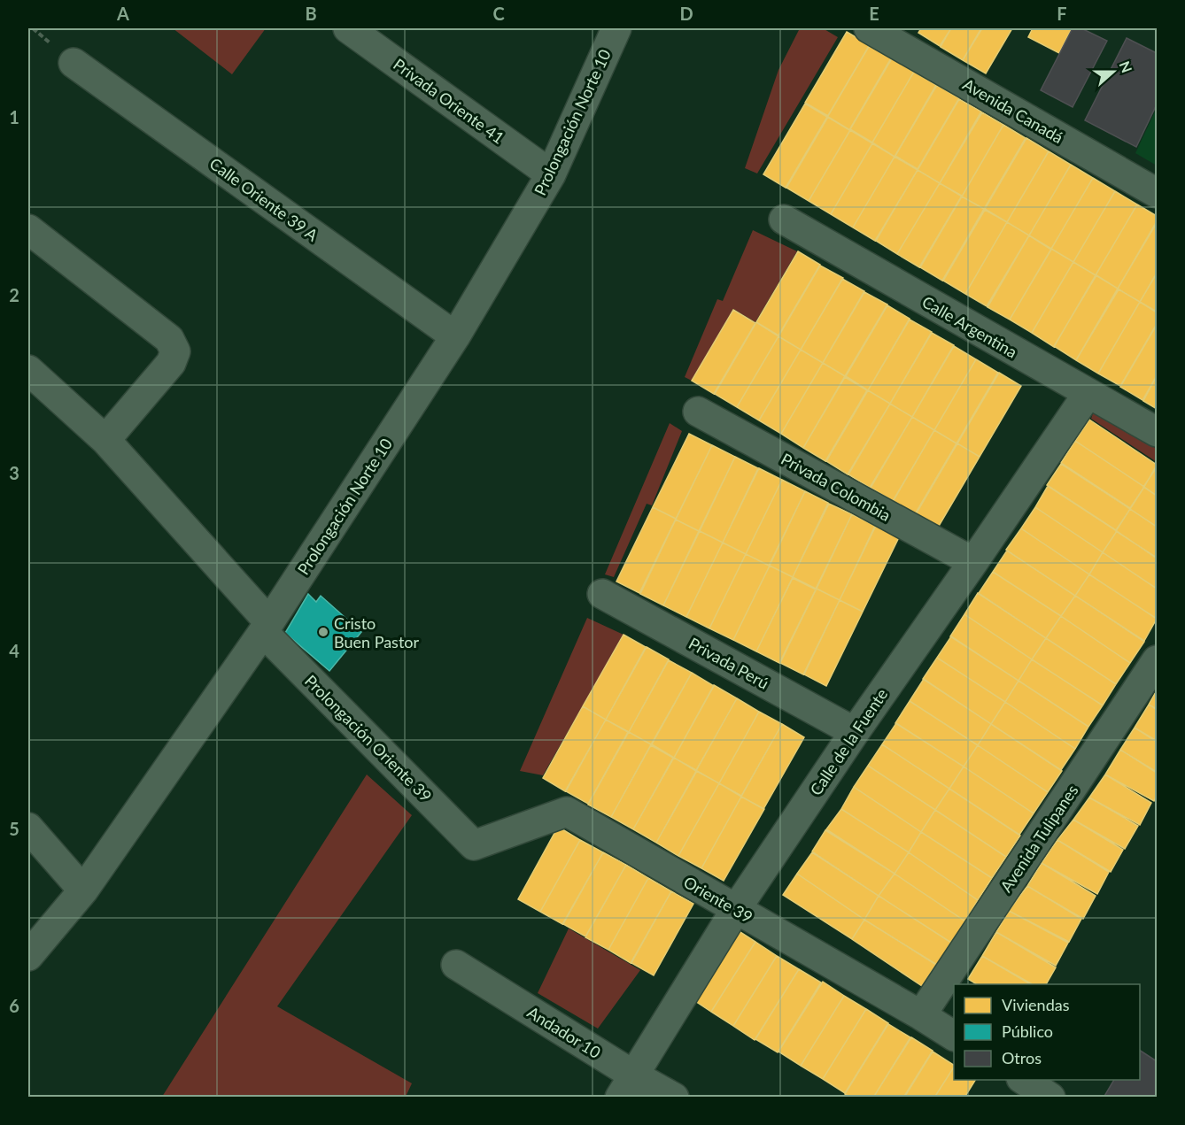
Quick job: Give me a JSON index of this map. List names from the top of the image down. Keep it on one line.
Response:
{"streets":{"street":["Privada Oriente 41","Avenida Canadá","Prolongación Norte 10","Calle Oriente 39 A","Calle Argentina","Privada Colombia","Privada Perú","Prolongación Oriente 39","Calle de la Fuente","Avenida Tulipanes","Oriente 39","Andador 10"]},"crossings":[["Privada Oriente 41","Prolongación Norte 10"],["Prolongación Norte 10","Calle Oriente 39 A"],["Prolongación Norte 10","Prolongación Oriente 39"],["Calle Argentina","Calle de la Fuente"],["Privada Colombia","Calle de la Fuente"],["Privada Perú","Calle de la Fuente"],["Prolongación Oriente 39","Oriente 39"],["Calle de la Fuente","Oriente 39"],["Calle de la Fuente","Andador 10"],["Avenida Tulipanes","Oriente 39"]],"places":["Cristo Buen Pastor"],"legend":["Viviendas","Público","Otros"],"north":"right","grid":{"columns":["A","B","C","D","E","F"],"rows":["1","2","3","4","5","6"]}}
